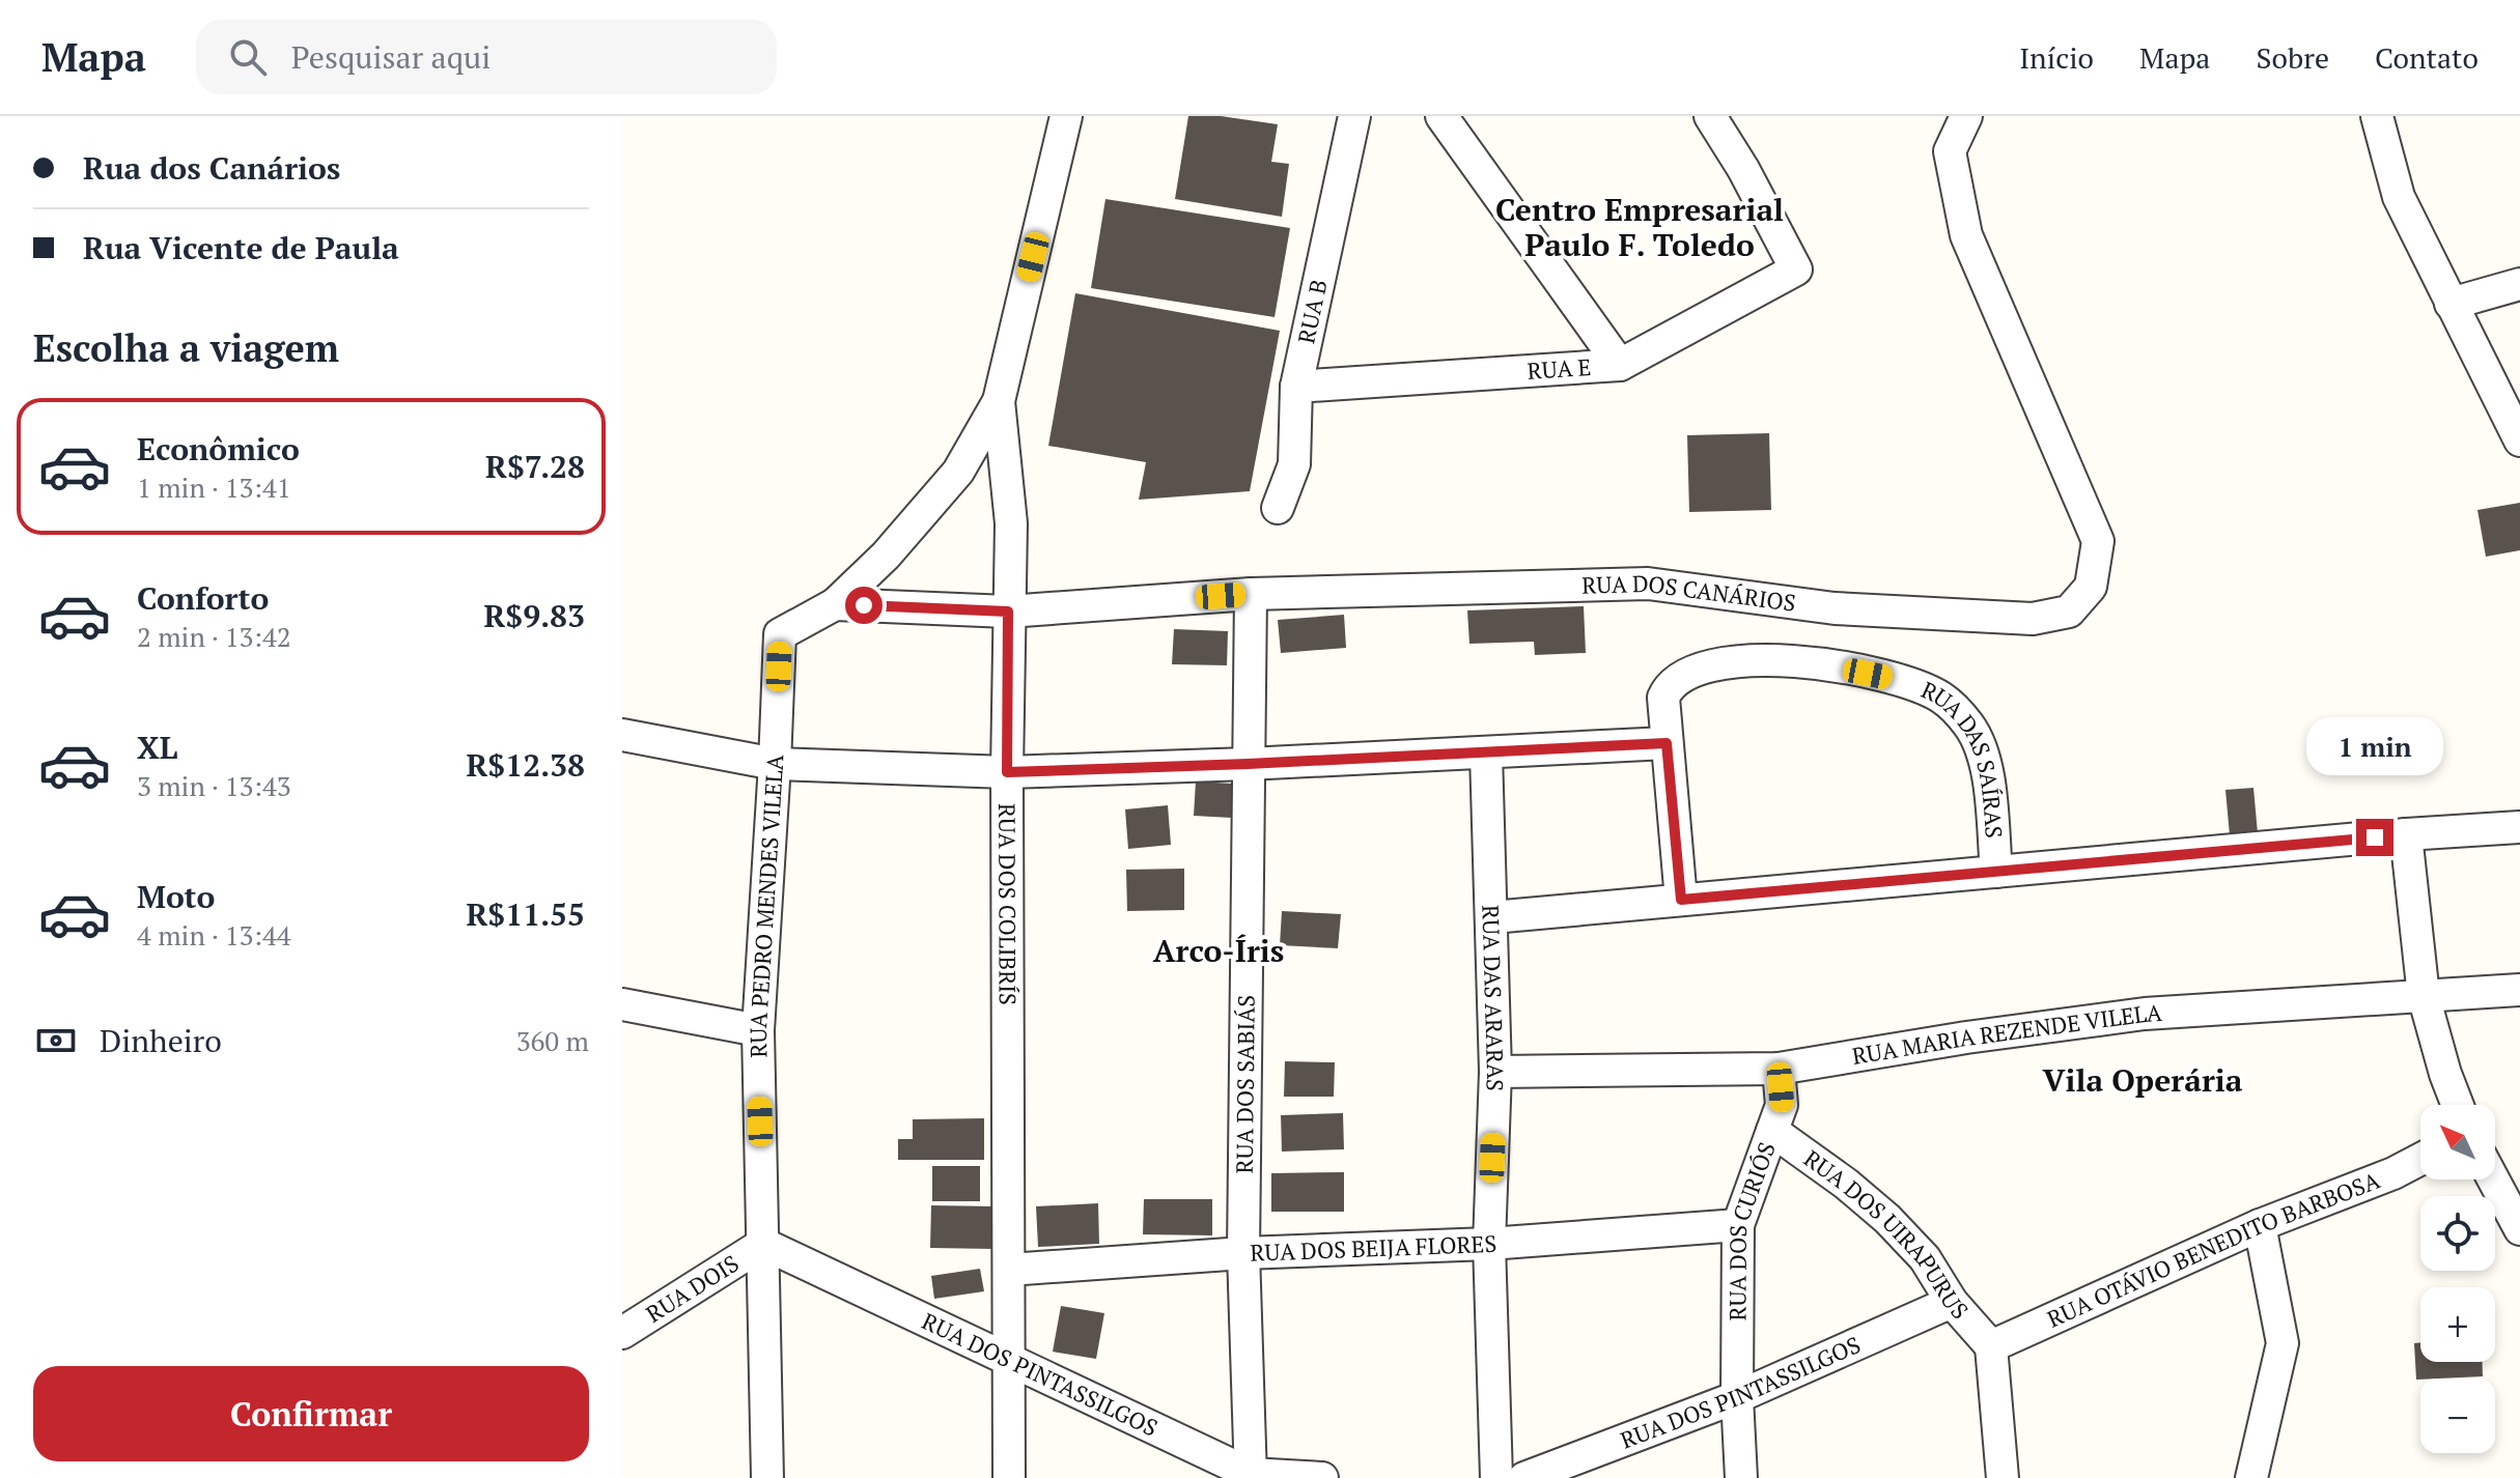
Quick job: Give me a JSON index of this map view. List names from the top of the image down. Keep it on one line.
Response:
{"streets":{"street":["RUA B","RUA E","RUA DOS CANÁRIOS","RUA DAS SAÍRAS","RUA DOS COLIBRÍS","RUA PEDRO MENDES VILELA","RUA DAS ARARAS","RUA MARIA REZENDE VILELA","RUA DOS SABIÁS","RUA DOS CURIÓS","RUA DOS UIRAPURUS","RUA DOS BEIJA FLORES","RUA OTÁVIO BENEDITO BARBOSA","RUA DOIS","RUA DOS PINTASSILGOS"]},"crossings":[["RUA B","RUA E"],["RUA DOS CANÁRIOS","RUA DOS COLIBRÍS"],["RUA DOS CANÁRIOS","RUA PEDRO MENDES VILELA"],["RUA DOS CANÁRIOS","RUA DOS SABIÁS"],["RUA DOS COLIBRÍS","RUA DOS BEIJA FLORES"],["RUA DOS COLIBRÍS","RUA DOS PINTASSILGOS"],["RUA PEDRO MENDES VILELA","RUA DOIS"],["RUA PEDRO MENDES VILELA","RUA DOS PINTASSILGOS"],["RUA DAS ARARAS","RUA MARIA REZENDE VILELA"],["RUA DAS ARARAS","RUA DOS BEIJA FLORES"],["RUA MARIA REZENDE VILELA","RUA DOS CURIÓS"],["RUA DOS SABIÁS","RUA DOS BEIJA FLORES"],["RUA DOS SABIÁS","RUA DOS PINTASSILGOS"],["RUA DOS CURIÓS","RUA DOS UIRAPURUS"],["RUA DOS CURIÓS","RUA DOS BEIJA FLORES"],["RUA DOS CURIÓS","RUA DOS PINTASSILGOS"],["RUA DOS UIRAPURUS","RUA OTÁVIO BENEDITO BARBOSA"],["RUA DOS UIRAPURUS","RUA DOS PINTASSILGOS"],["RUA DOIS","RUA DOS PINTASSILGOS"]],"districts":["Centro Empresarial Paulo F. Toledo","Arco-Íris","Vila Operária"],"north":"top left","page":{"header":"Mapa","search":"Pesquisar aqui","nav":["Início","Mapa","Sobre","Contato"],"banner":["Rua dos Canários","Rua Vicente de Paula"],"heading":"Escolha a viagem","list":[{"name":"Econômico","note":"1 min · 13:41","value":"R$7.28"},{"name":"Conforto","note":"2 min · 13:42","value":"R$9.83"},{"name":"XL","note":"3 min · 13:43","value":"R$12.38"},{"name":"Moto","note":"4 min · 13:44","value":"R$11.55"}],"bubble":"1 min","pay":["Dinheiro","360 m"],"map_buttons":["+","−"],"buttons":"Confirmar"}}
